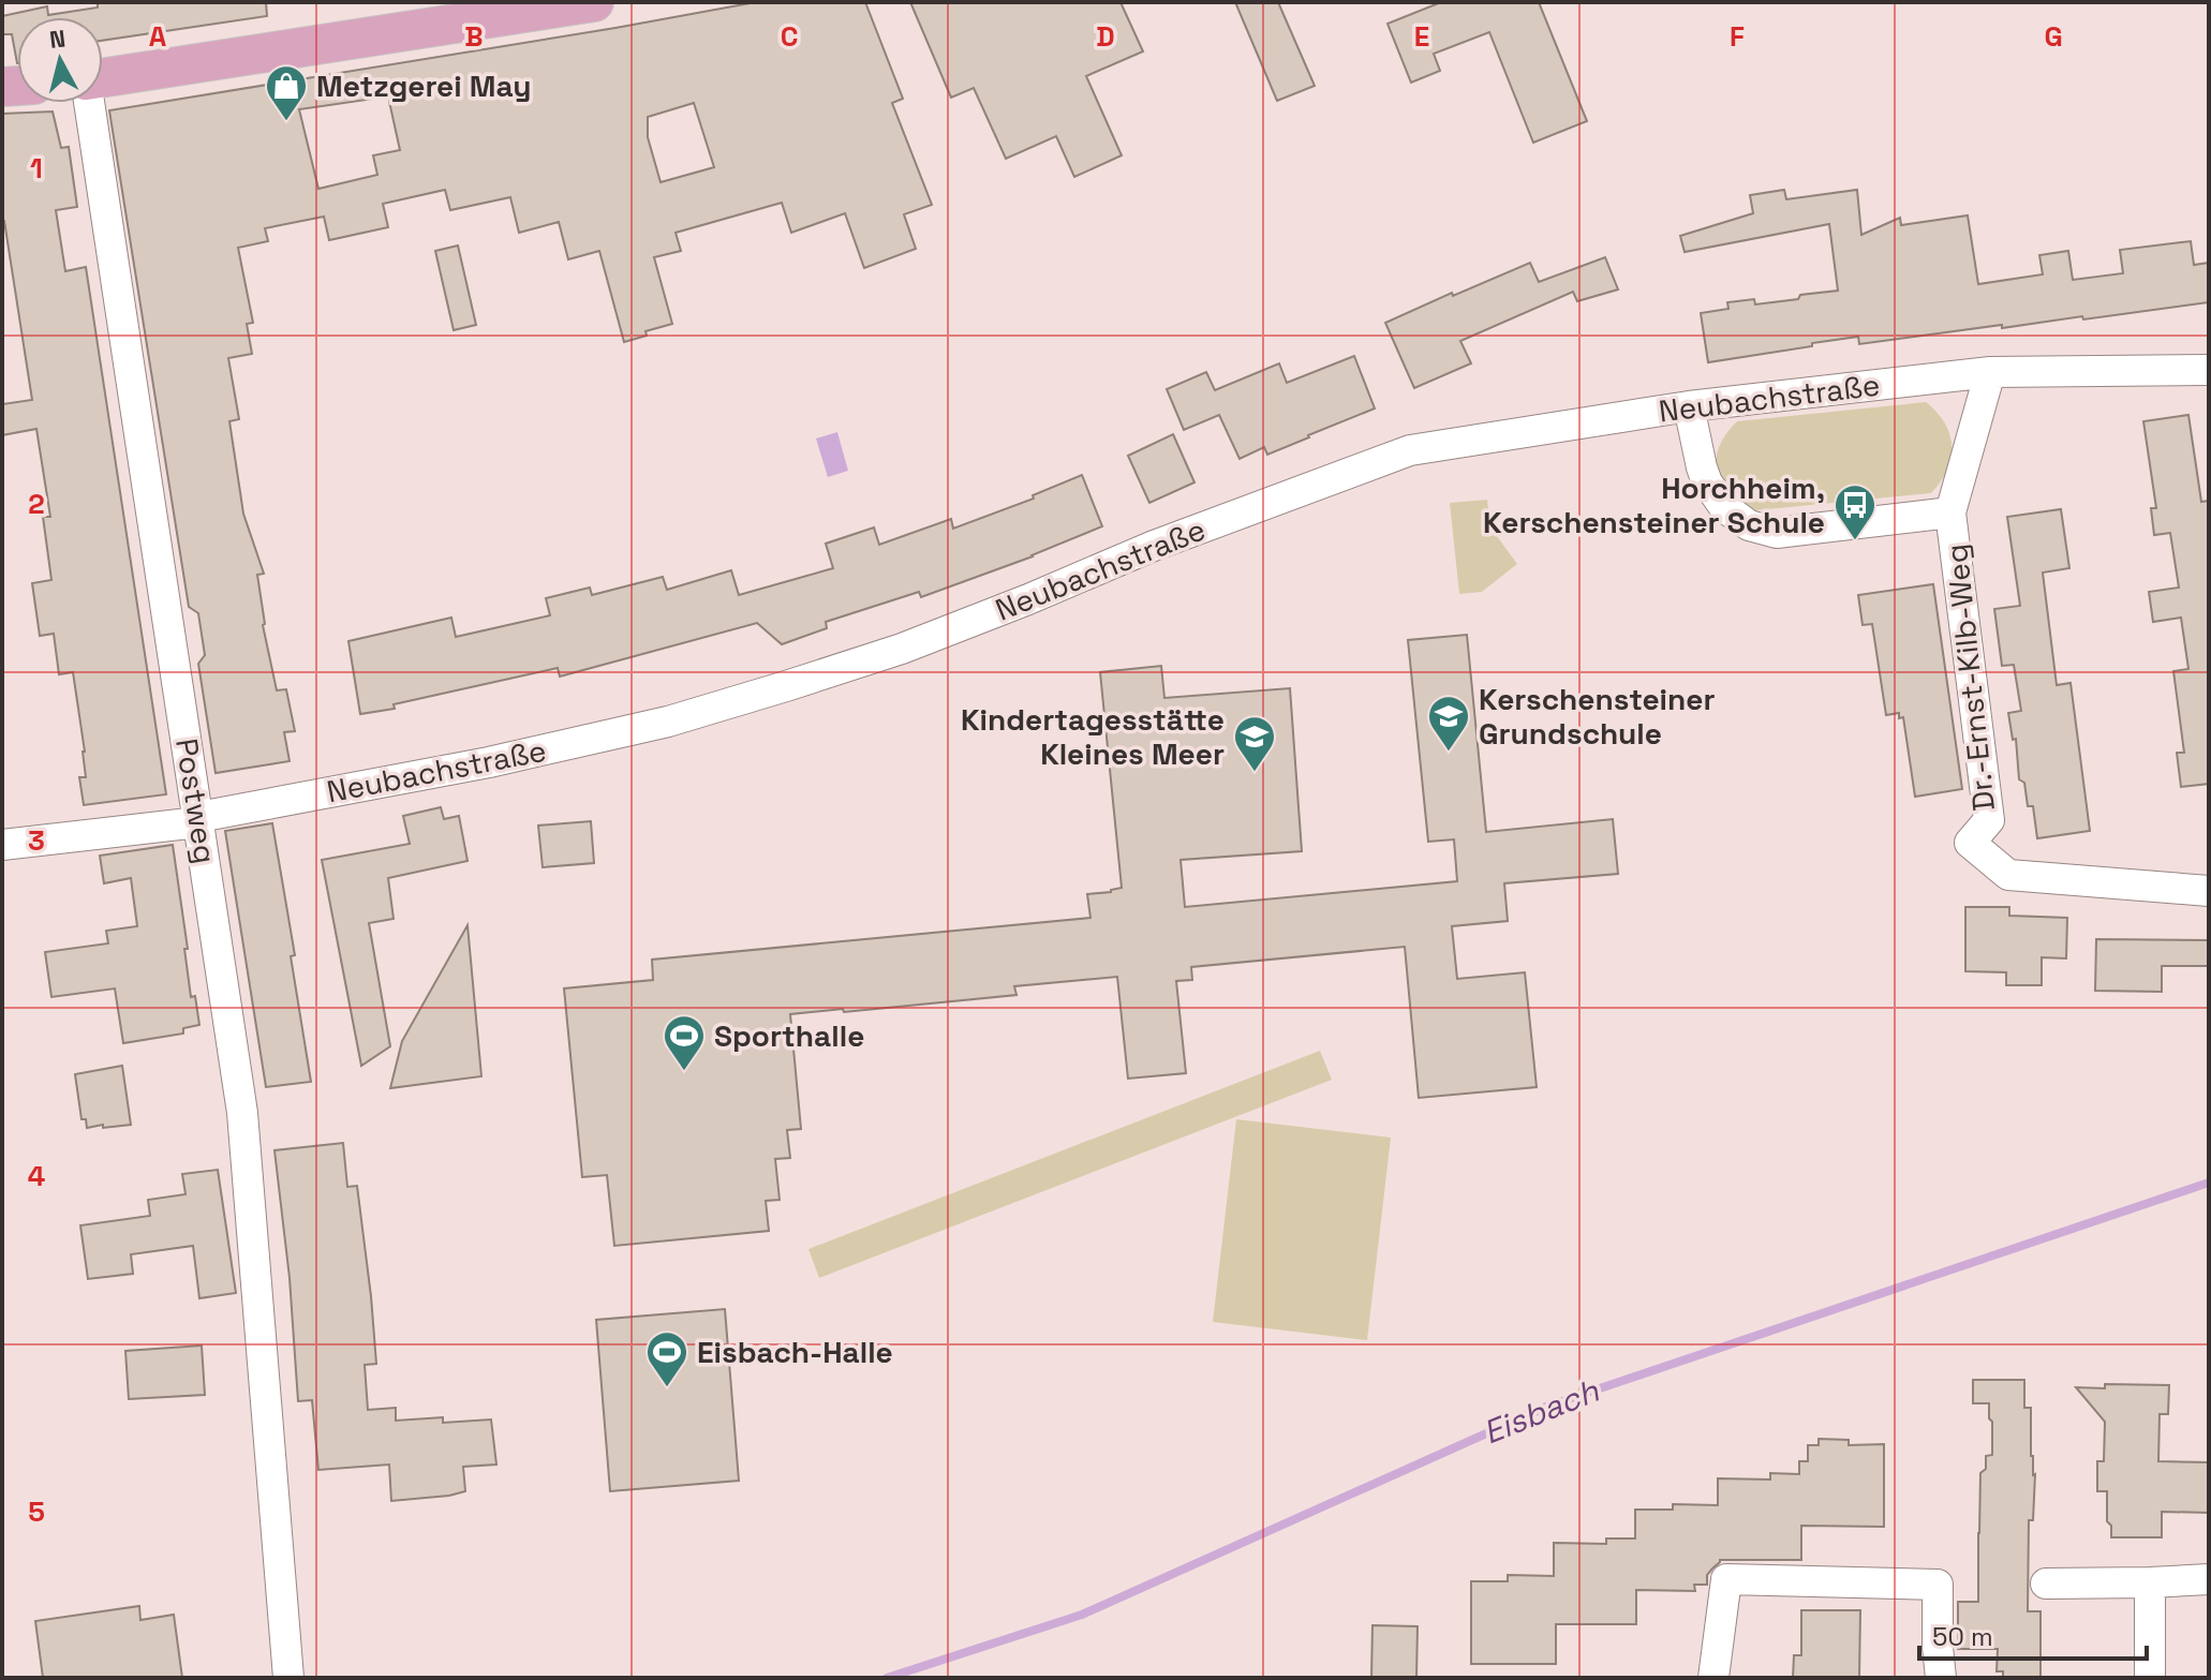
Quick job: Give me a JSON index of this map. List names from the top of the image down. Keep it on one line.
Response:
{"streets":{"street":["Neubachstraße","Dr.-Ernst-Kilb-Weg","Postweg"]},"crossings":[["Neubachstraße","Dr.-Ernst-Kilb-Weg"],["Neubachstraße","Postweg"]],"water":["Eisbach"],"places":{"shop":["Metzgerei May"],"bus stop":["Horchheim, Kerschensteiner Schule"],"school or university":["Kerschensteiner Grundschule","Kindertagesstätte Kleines Meer"],"sports":["Sporthalle","Eisbach-Halle"]},"scale_bar":"50 m","north":"top","grid":{"columns":["A","B","C","D","E","F","G"],"rows":["1","2","3","4","5"]}}
